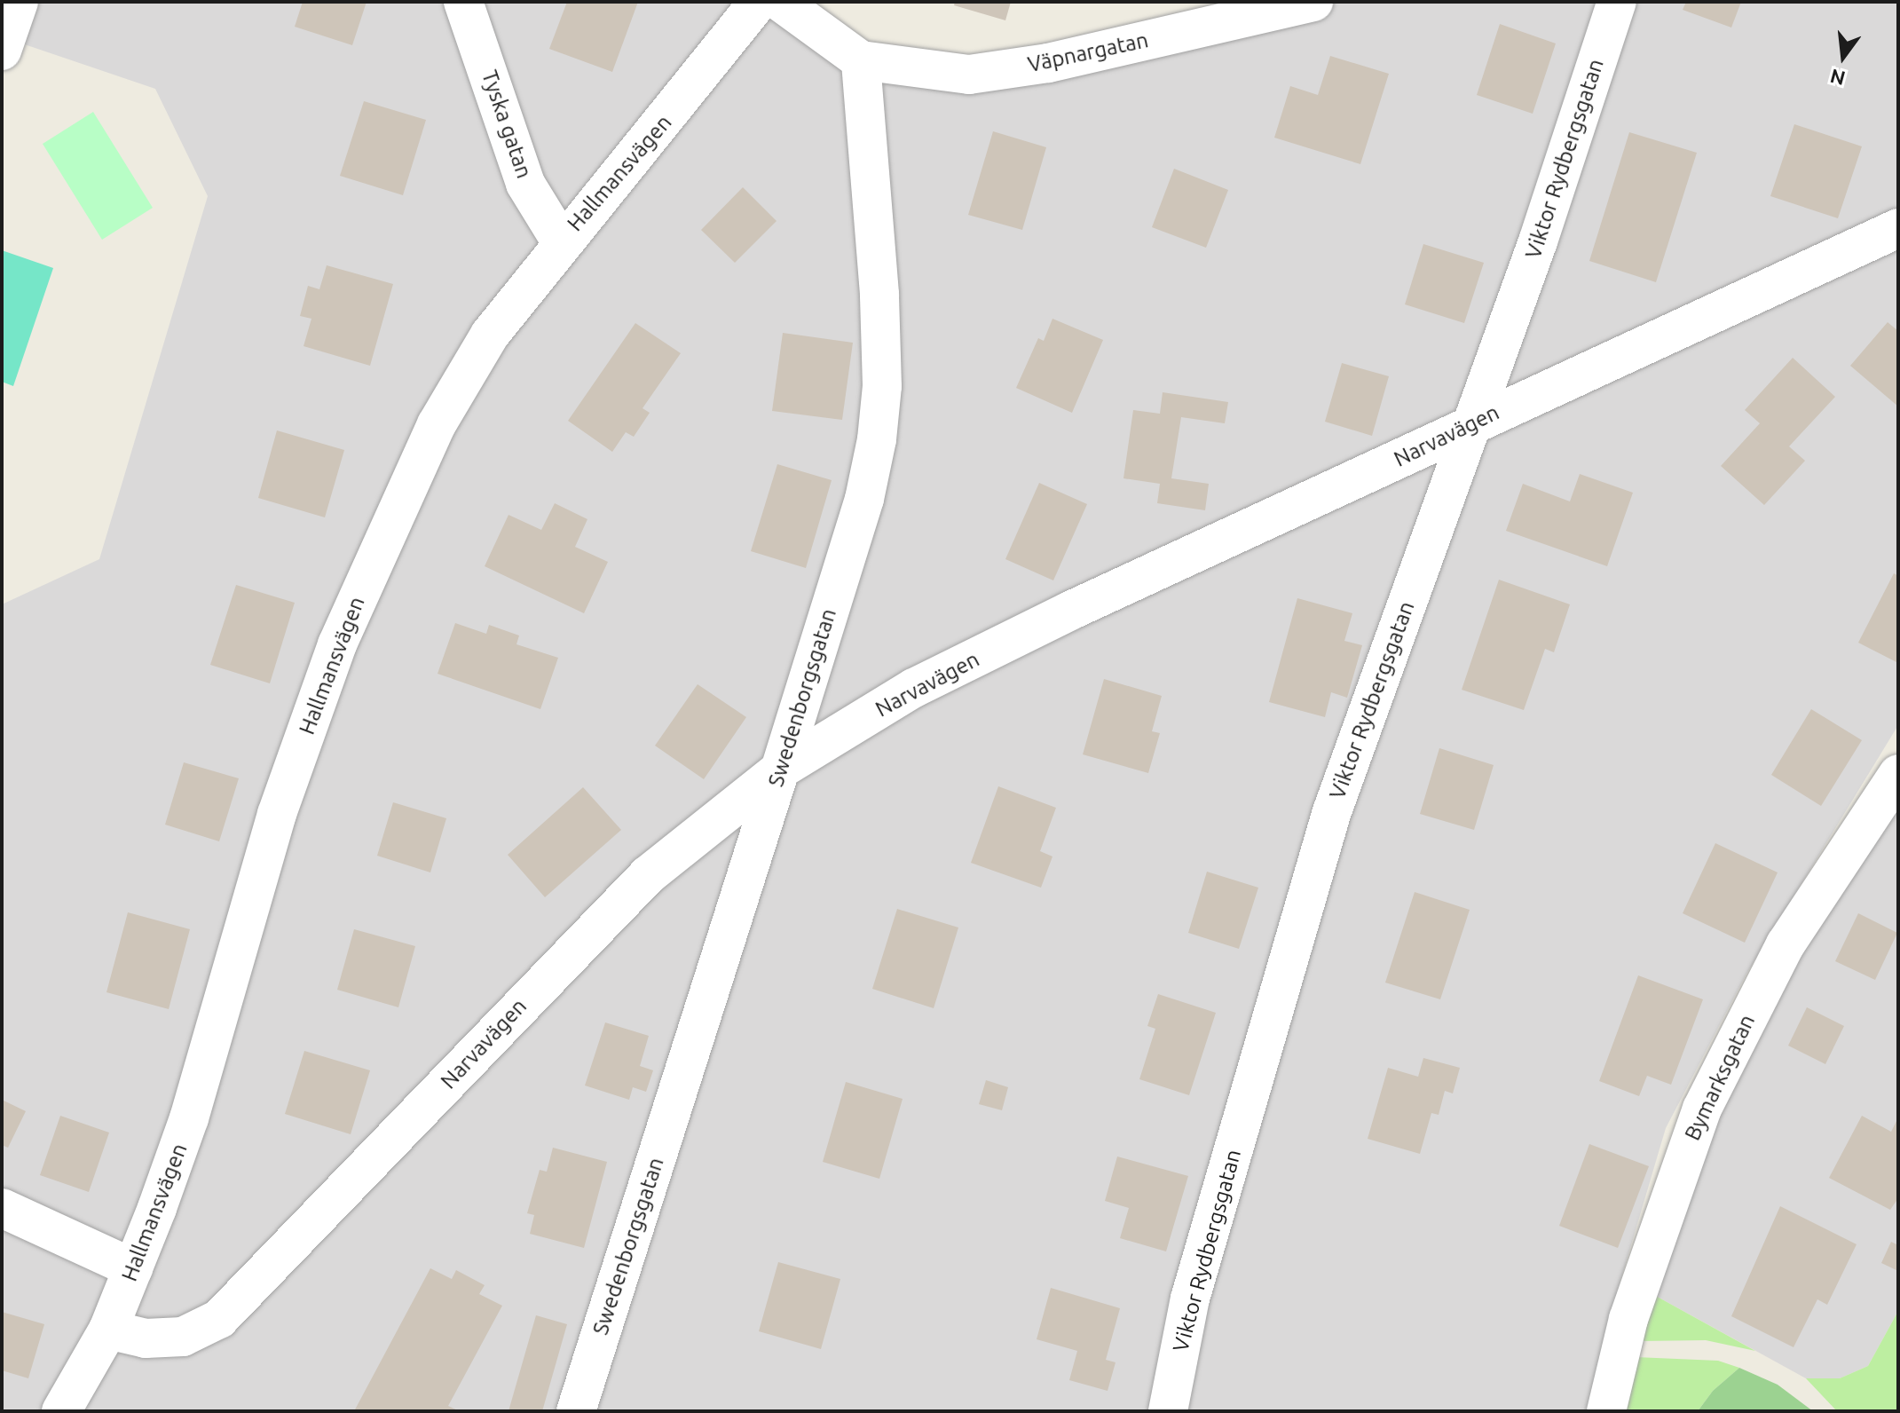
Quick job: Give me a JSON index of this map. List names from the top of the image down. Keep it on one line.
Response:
{"streets":{"street":["Väpnargatan","Tyska gatan","Viktor Rydbergsgatan","Hallmansvägen","Narvavägen","Swedenborgsgatan","Bymarksgatan"]},"crossings":[["Väpnargatan","Swedenborgsgatan"],["Tyska gatan","Hallmansvägen"],["Viktor Rydbergsgatan","Narvavägen"],["Hallmansvägen","Narvavägen"],["Narvavägen","Swedenborgsgatan"]],"north":"bottom"}
